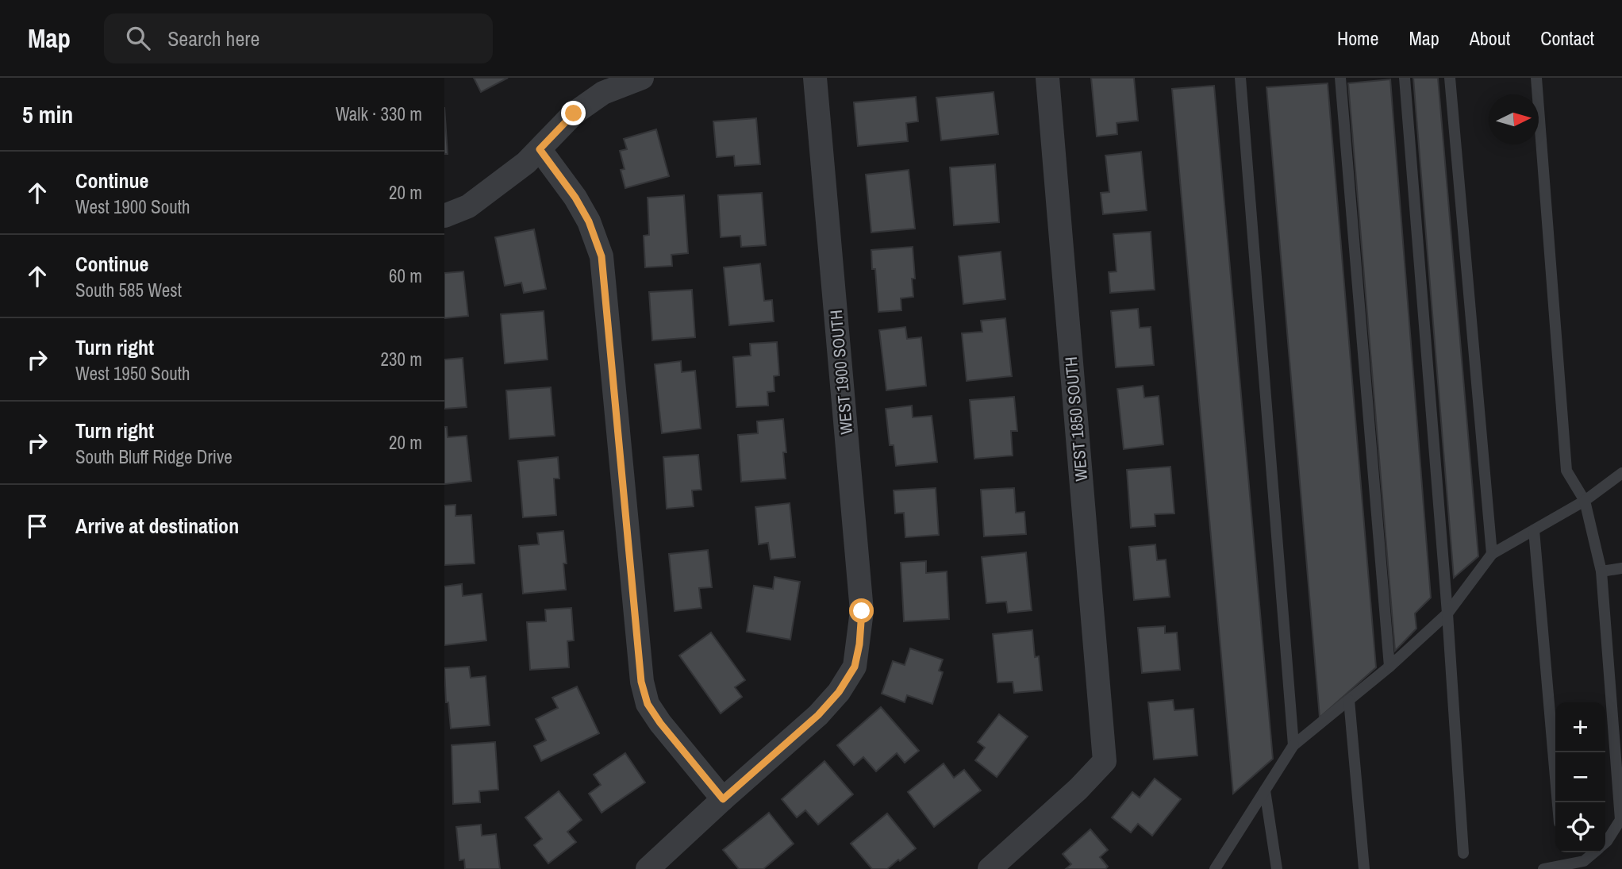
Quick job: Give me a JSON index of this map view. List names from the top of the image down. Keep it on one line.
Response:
{"streets":{"street":["WEST 1900 SOUTH","WEST 1850 SOUTH"]},"north":"right","page":{"header":"Map","search":"Search here","nav":["Home","Map","About","Contact"],"heading":["5 min","Walk · 330 m"],"list":[["Continue","West 1900 South","20 m"],["Continue","South 585 West","60 m"],["Turn right","West 1950 South","230 m"],["Turn right","South Bluff Ridge Drive","20 m"],"Arrive at destination"],"map_buttons":["+","−"]}}
